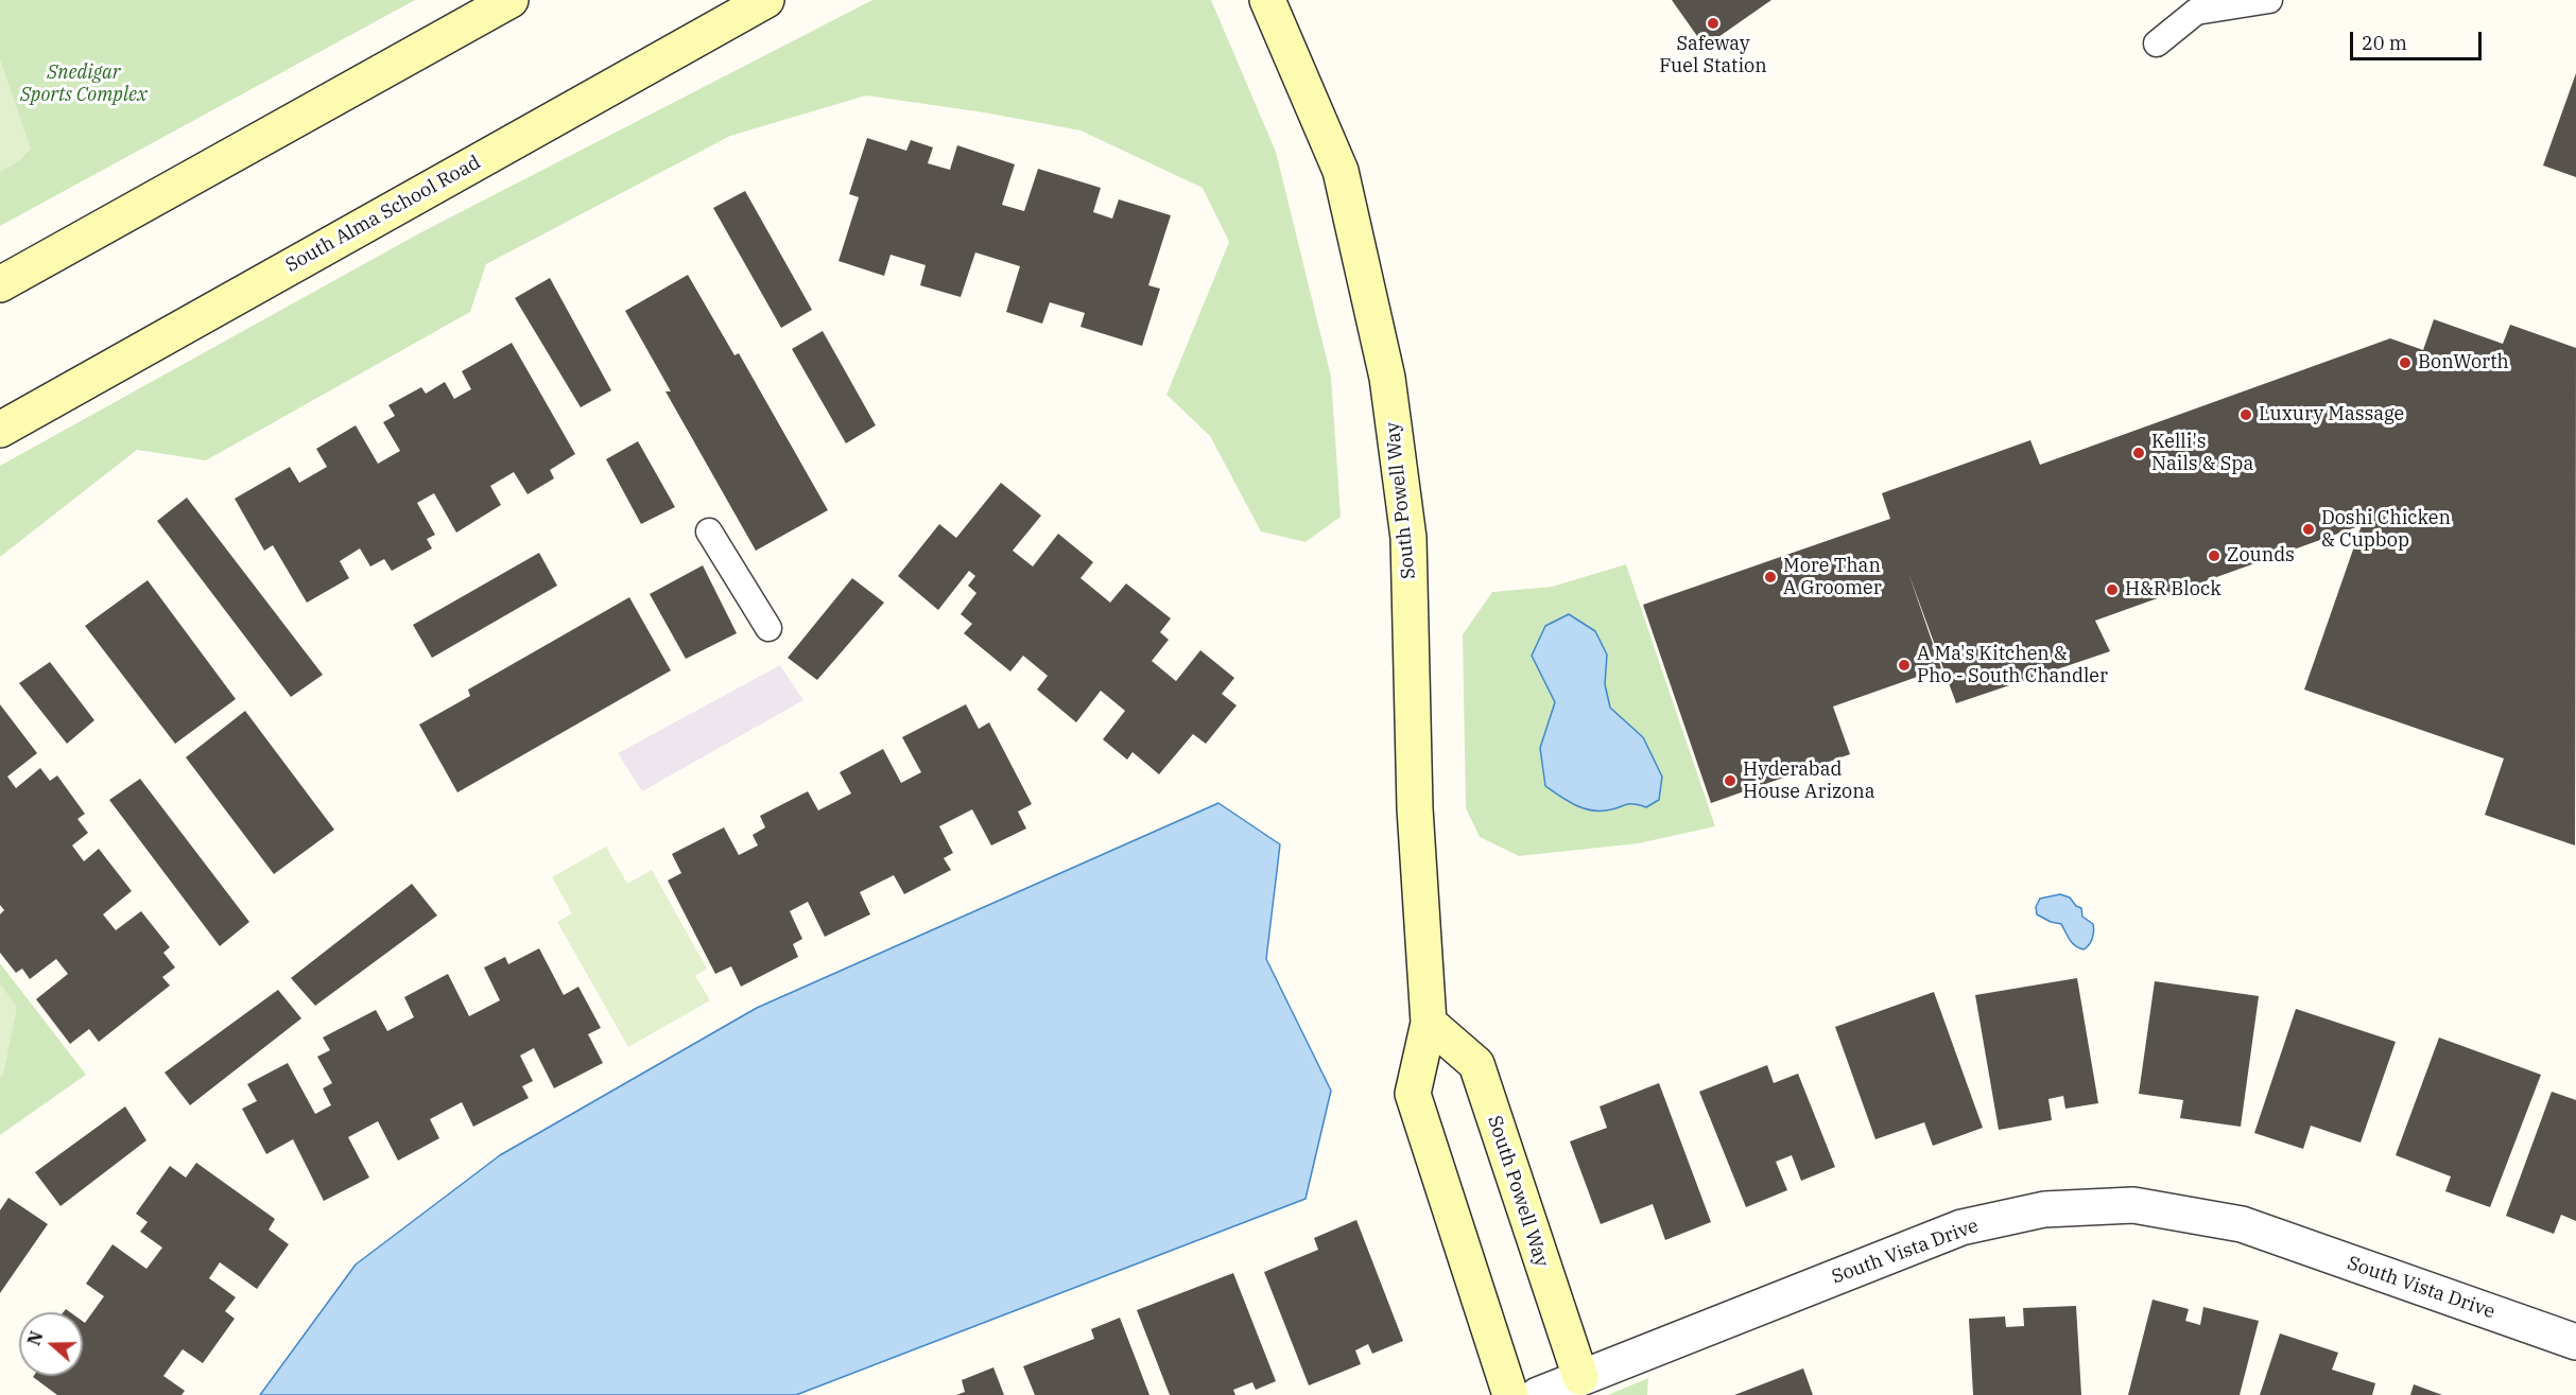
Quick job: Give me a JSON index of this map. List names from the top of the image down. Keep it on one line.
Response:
{"streets":{"street":["South Alma School Road","South Powell Way","South Vista Drive"]},"crossings":[["South Powell Way","South Vista Drive"]],"parks":["Snedigar Sports Complex"],"places":["Safeway Fuel Station","BonWorth","Luxury Massage","Kelli's Nails & Spa","Doshi Chicken & Cupbop","Zounds","More Than A Groomer","H&R Block","A Ma's Kitchen & Pho - South Chandler","Hyderabad House Arizona"],"scale_bar":"20 m","north":"left"}
